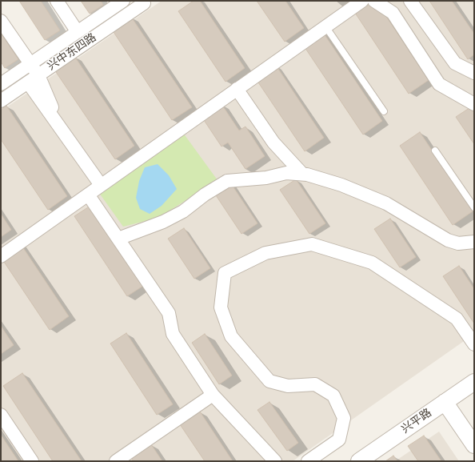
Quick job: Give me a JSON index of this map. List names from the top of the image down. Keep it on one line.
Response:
{"streets":{"street":["兴中东四路","兴平路"]}}
